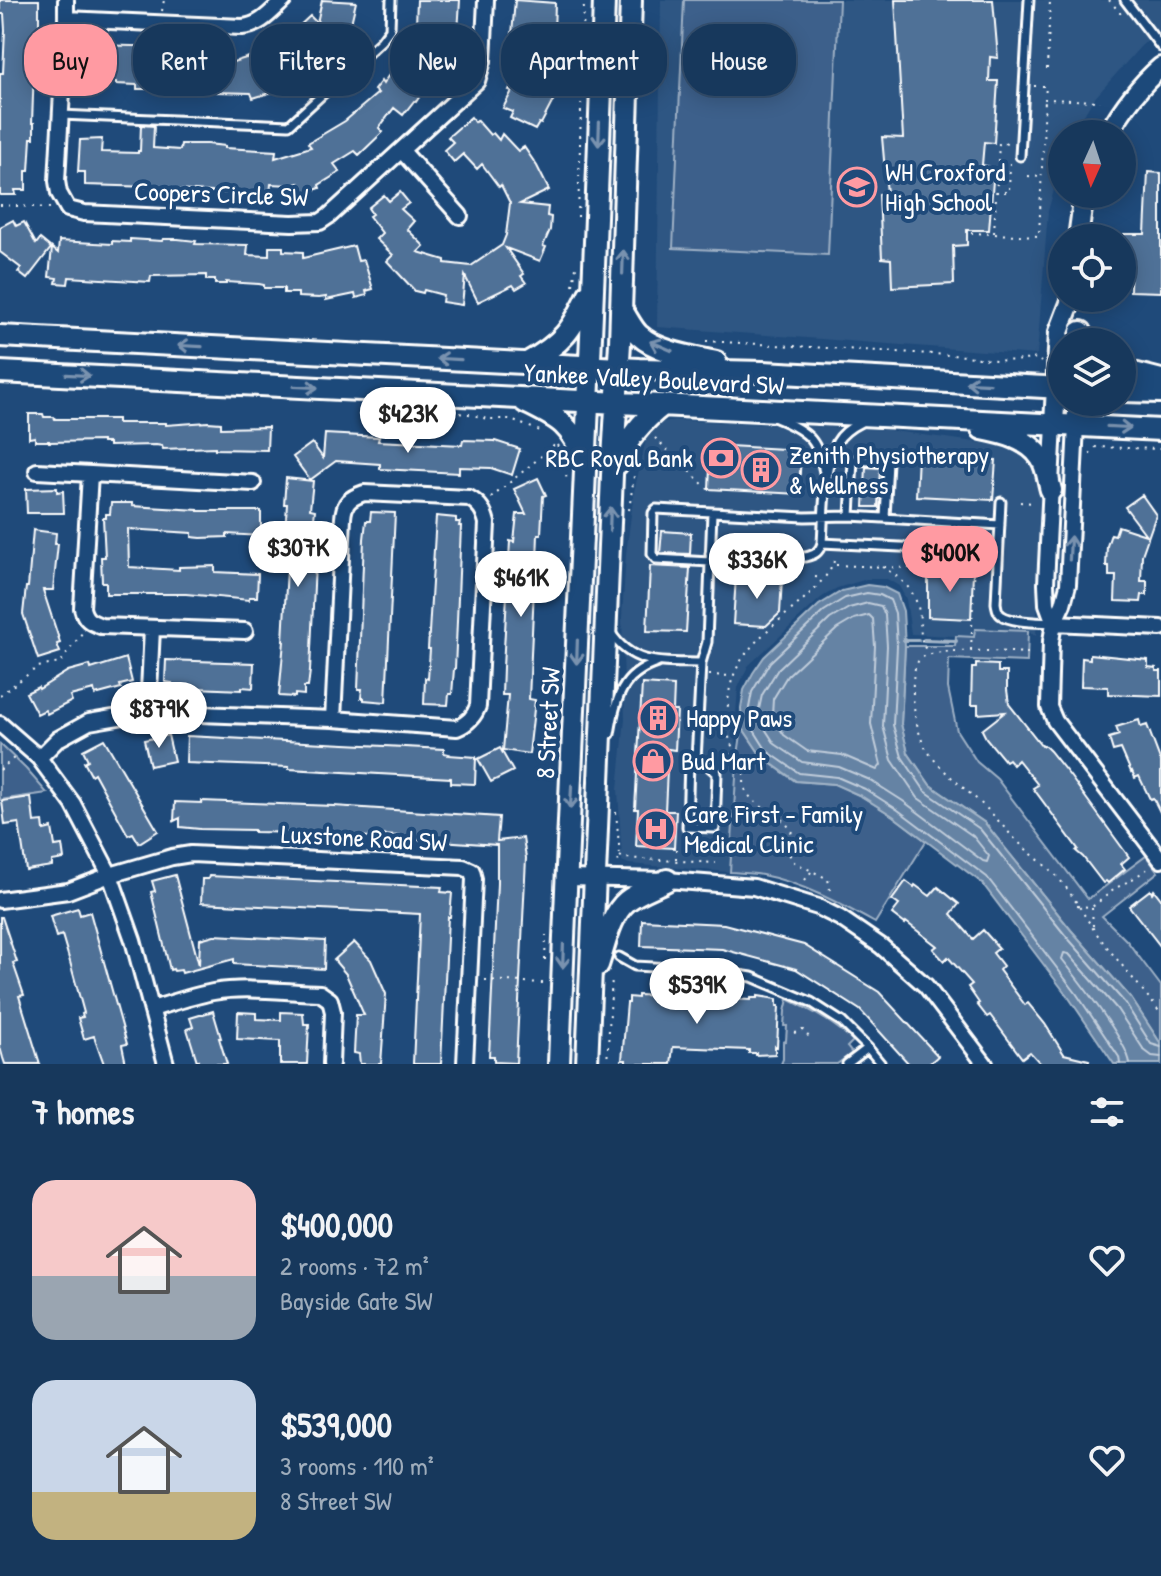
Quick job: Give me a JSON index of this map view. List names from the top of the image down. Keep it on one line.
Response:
{"streets":{"main road":["Yankee Valley Boulevard SW","8 Street SW"],"street":["Coopers Circle SW","Luxstone Road SW"]},"crossings":[["Yankee Valley Boulevard SW","8 Street SW"]],"places":{"school or university":["WH Croxford High School"],"bank":["RBC Royal Bank"],"building":["Zenith Physiotherapy & Wellness","Happy Paws"],"shop":["Bud Mart"],"hospital":["Care First - Family Medical Clinic"]},"north":"bottom","page":{"chip":["Buy","Rent","Filters","New","Apartment","House"],"price":["$423K","$307K","$400K","$336K","$461K","$879K","$539K"],"heading":"7 homes","list":[{"name":"$400,000","note":"2 rooms · 72 m² · Bayside Gate SW"},{"name":"$539,000","note":"3 rooms · 110 m² · 8 Street SW"}]}}
